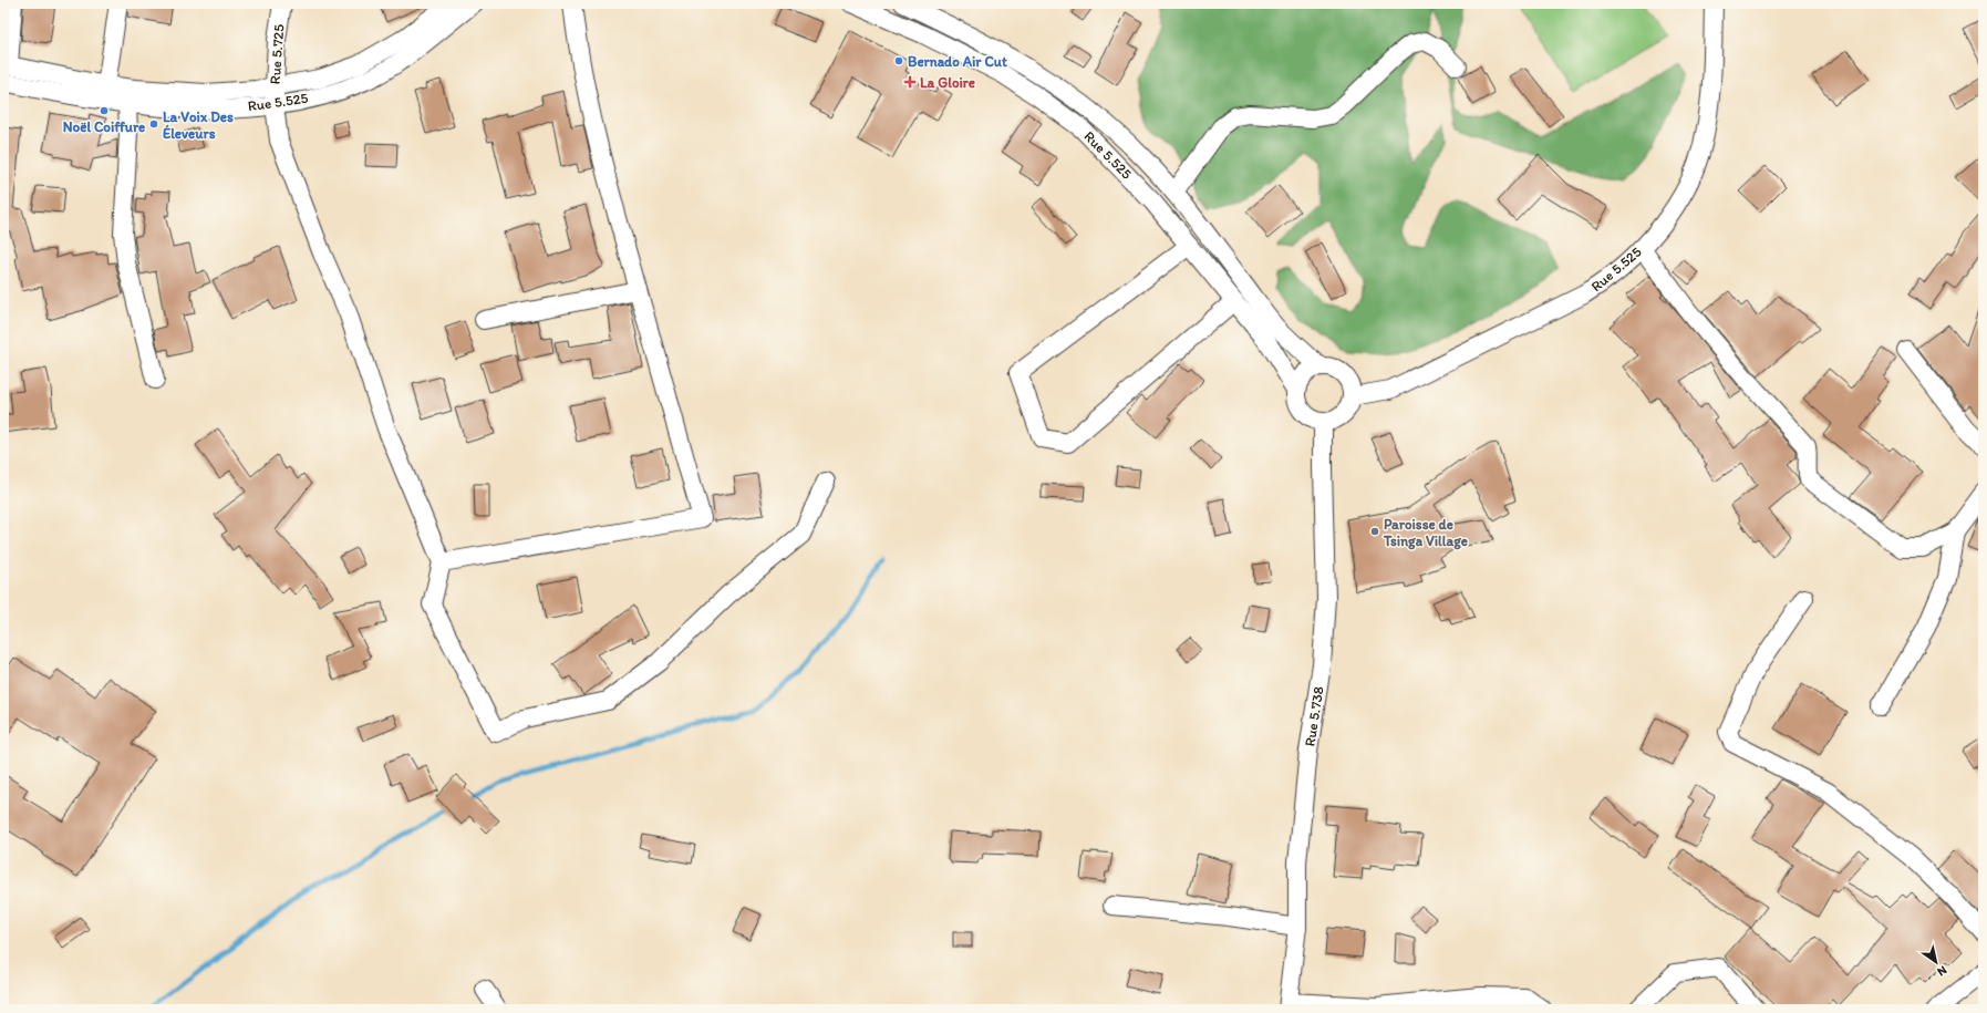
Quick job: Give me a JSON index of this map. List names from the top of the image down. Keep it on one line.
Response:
{"streets":{"street":["Rue 5.725","Rue 5.525","Rue 5.738"]},"crossings":[["Rue 5.725","Rue 5.525"],["Rue 5.525","Rue 5.738"]],"places":{"other":["Bernado Air Cut","Noël Coiffure","La Voix Des Éleveurs","Paroisse de Tsinga Village"],"health":["La Gloire"]},"north":"bottom right"}
